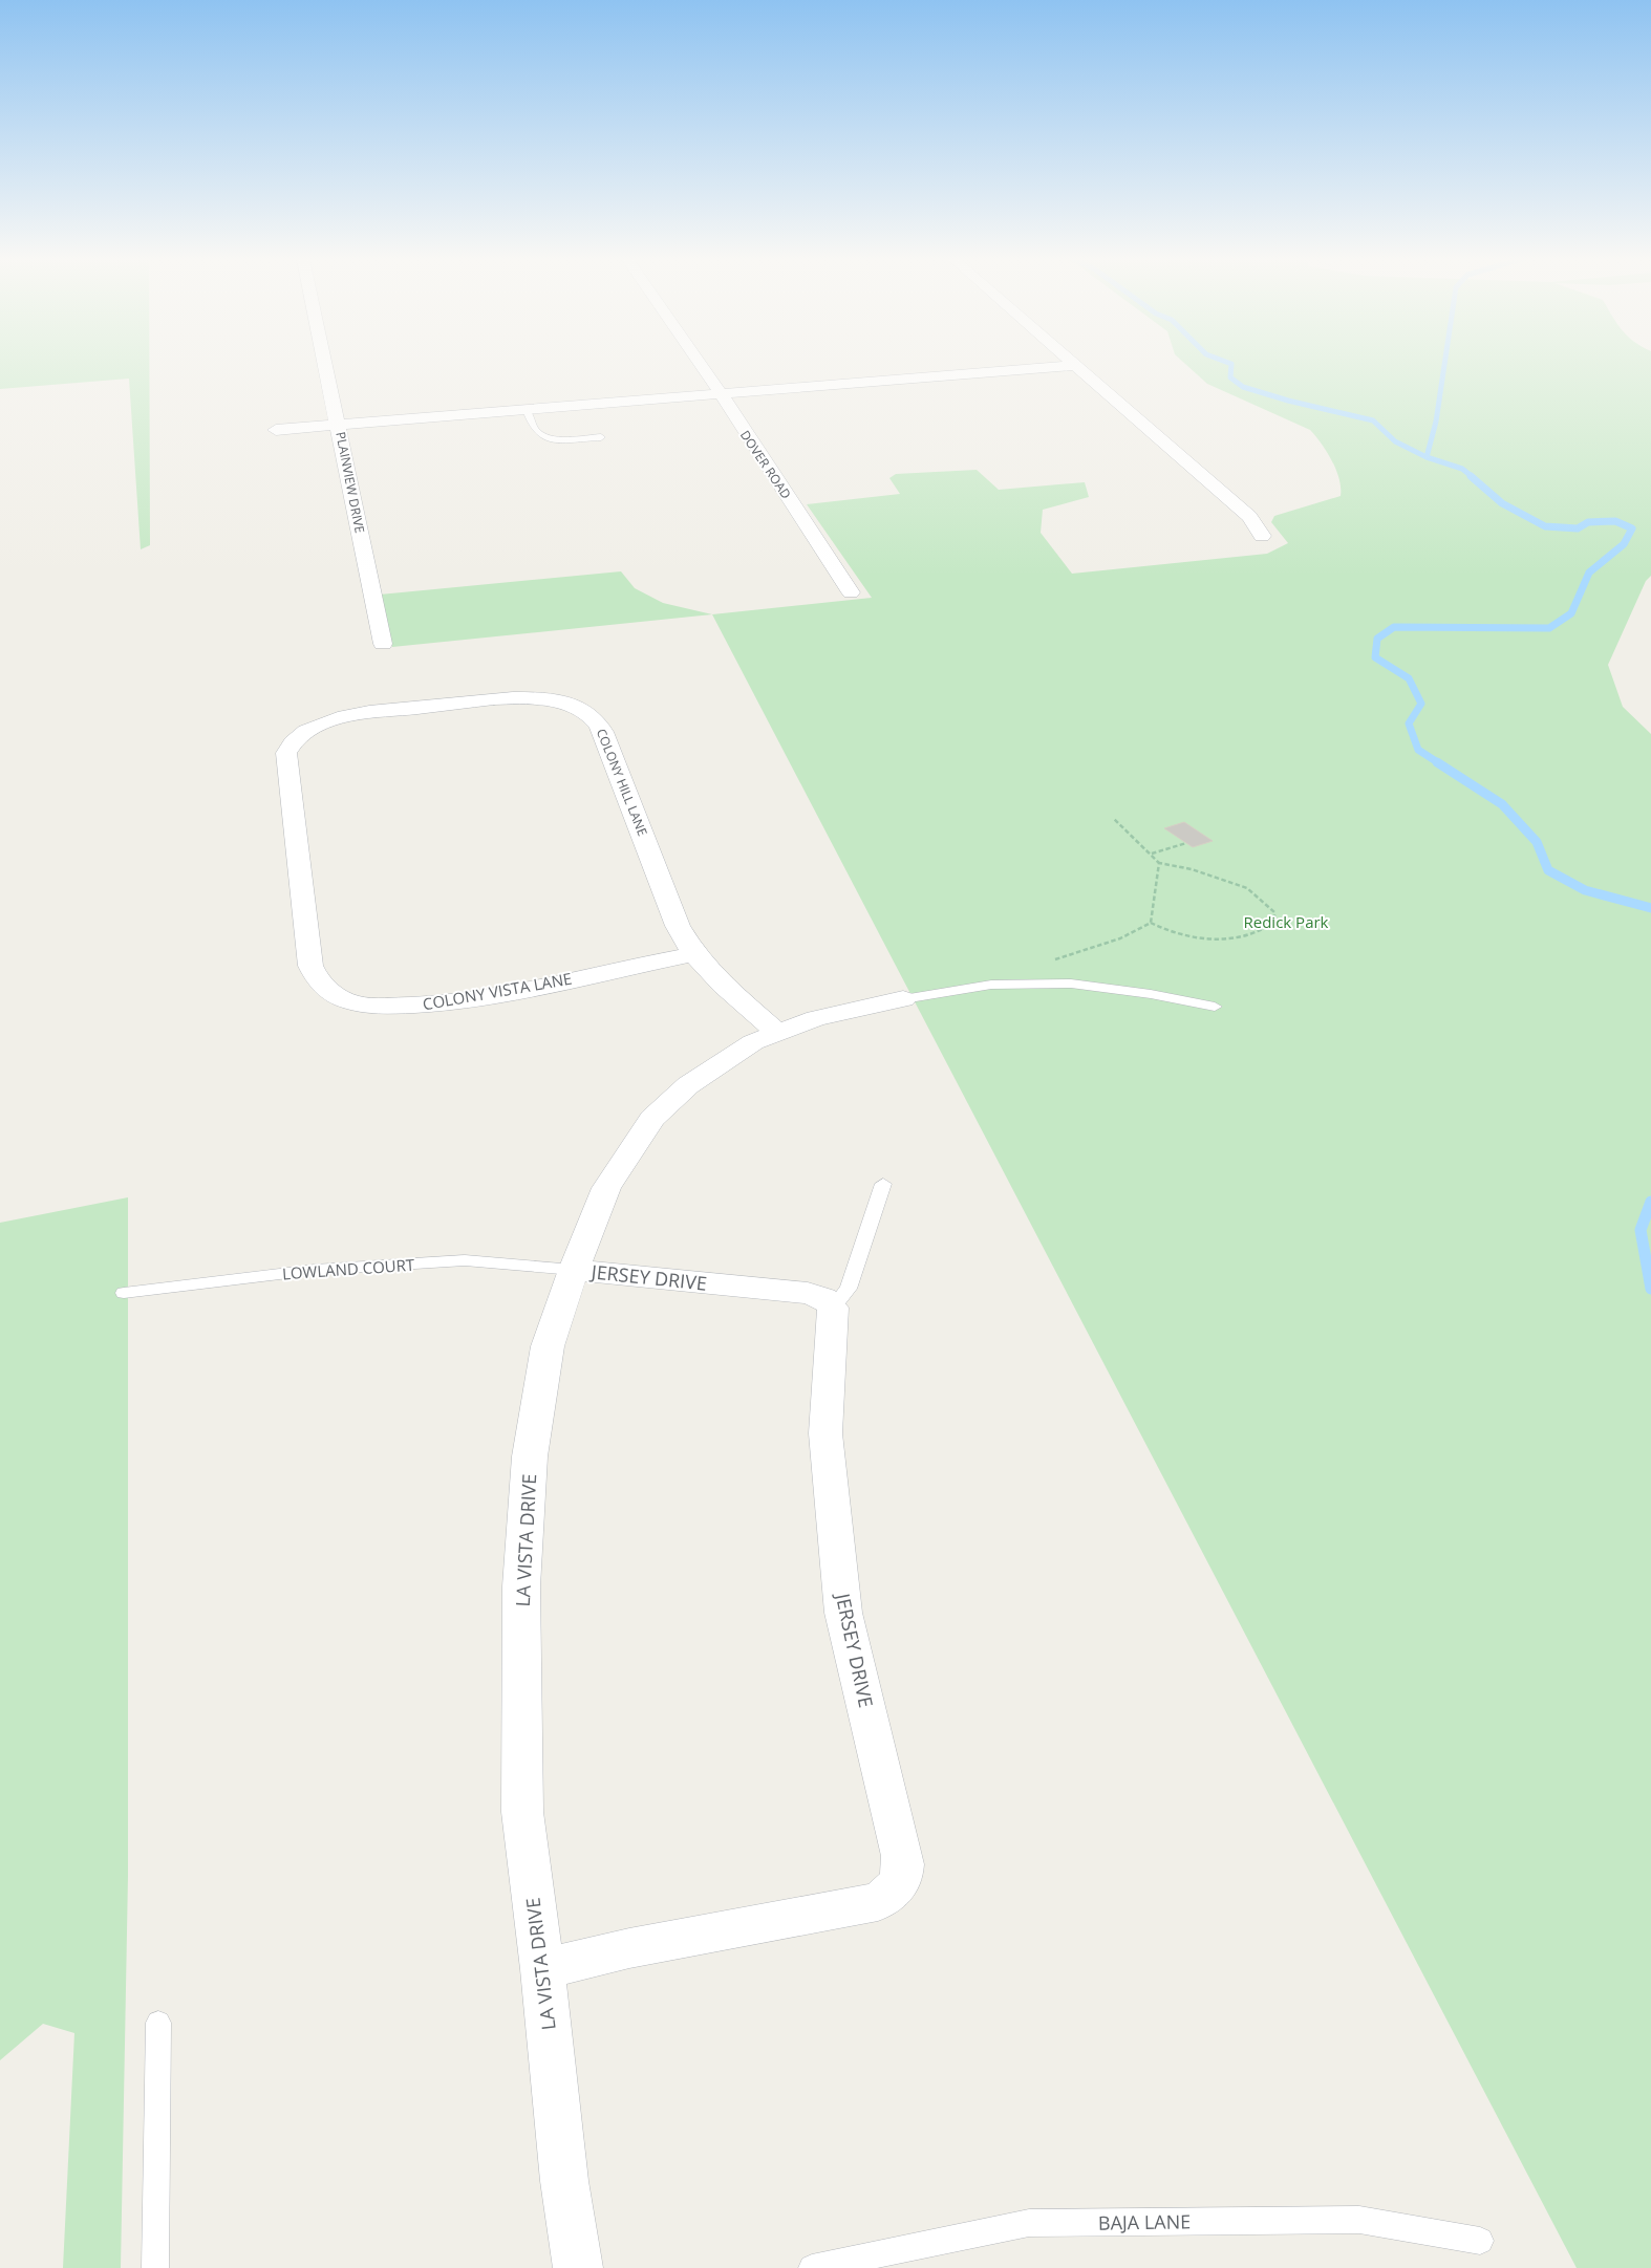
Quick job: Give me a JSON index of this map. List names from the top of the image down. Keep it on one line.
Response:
{"streets":{"street":["DOVER ROAD","PLAINVIEW DRIVE","COLONY HILL LANE","COLONY VISTA LANE","JERSEY DRIVE","LA VISTA DRIVE"],"lane":["LOWLAND COURT","BAJA LANE"]},"crossings":[["COLONY HILL LANE","COLONY VISTA LANE"],["COLONY HILL LANE","LA VISTA DRIVE"],["LOWLAND COURT","JERSEY DRIVE"],["LOWLAND COURT","LA VISTA DRIVE"],["JERSEY DRIVE","LA VISTA DRIVE"]],"parks":["Redick Park"]}
